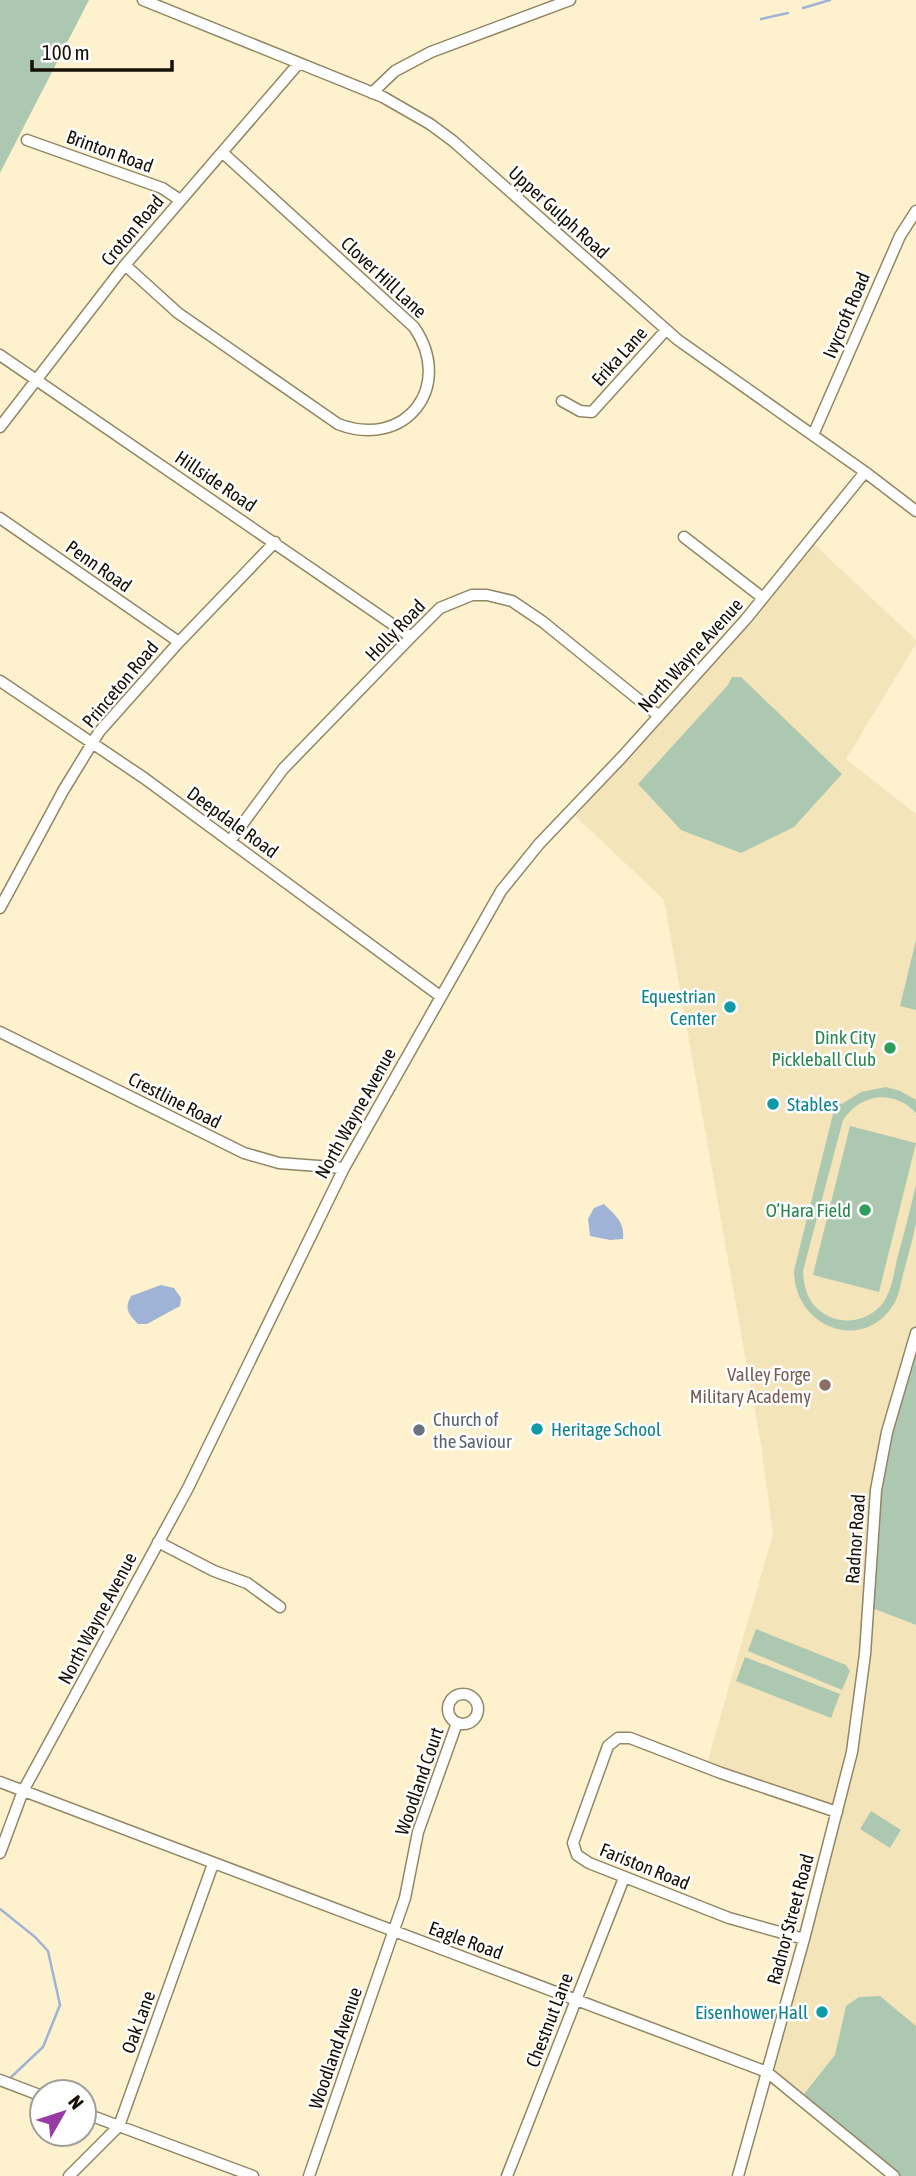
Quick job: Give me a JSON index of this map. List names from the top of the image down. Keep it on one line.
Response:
{"streets":{"street":["Brinton Road","Upper Gulph Road","Croton Road","Clover Hill Lane","Ivycroft Road","Erika Lane","Hillside Road","Penn Road","Holly Road","North Wayne Avenue","Princeton Road","Deepdale Road","Crestline Road","Radnor Road","Woodland Court","Fariston Road","Radnor Street Road","Eagle Road","Chestnut Lane","Oak Lane","Woodland Avenue"]},"crossings":[["Brinton Road","Croton Road"],["Upper Gulph Road","Croton Road"],["Upper Gulph Road","Ivycroft Road"],["Upper Gulph Road","Erika Lane"],["Upper Gulph Road","North Wayne Avenue"],["Croton Road","Clover Hill Lane"],["Croton Road","Hillside Road"],["Hillside Road","Holly Road"],["Hillside Road","Princeton Road"],["Penn Road","Princeton Road"],["Holly Road","North Wayne Avenue"],["Holly Road","Deepdale Road"],["North Wayne Avenue","Deepdale Road"],["North Wayne Avenue","Crestline Road"],["North Wayne Avenue","Eagle Road"],["Princeton Road","Deepdale Road"],["Radnor Road","Radnor Street Road"],["Woodland Court","Eagle Road"],["Woodland Court","Woodland Avenue"],["Fariston Road","Radnor Street Road"],["Fariston Road","Chestnut Lane"],["Radnor Street Road","Eagle Road"],["Eagle Road","Chestnut Lane"],["Eagle Road","Oak Lane"],["Eagle Road","Woodland Avenue"]],"places":["Equestrian Center","Dink City Pickleball Club","Stables","O’Hara Field","Valley Forge Military Academy","Heritage School","Church of the Saviour","Eisenhower Hall"],"scale_bar":"100 m","north":"top right"}
